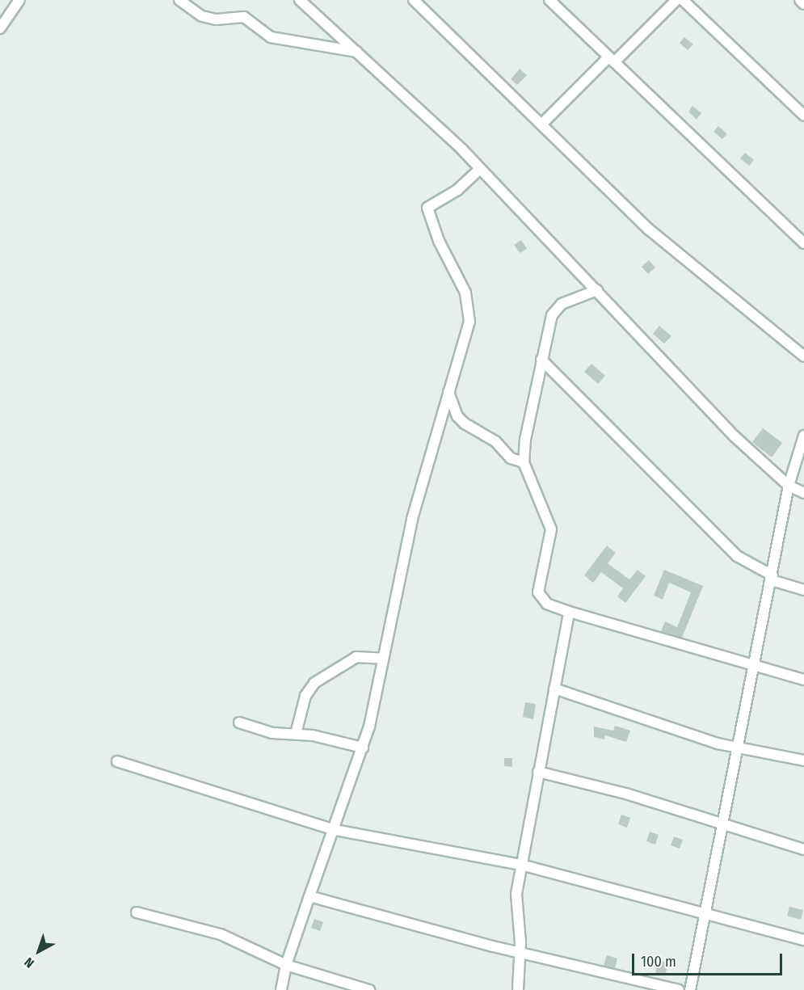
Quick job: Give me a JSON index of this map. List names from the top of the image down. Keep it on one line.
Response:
{"scale_bar":"100 m","north":"bottom left"}
